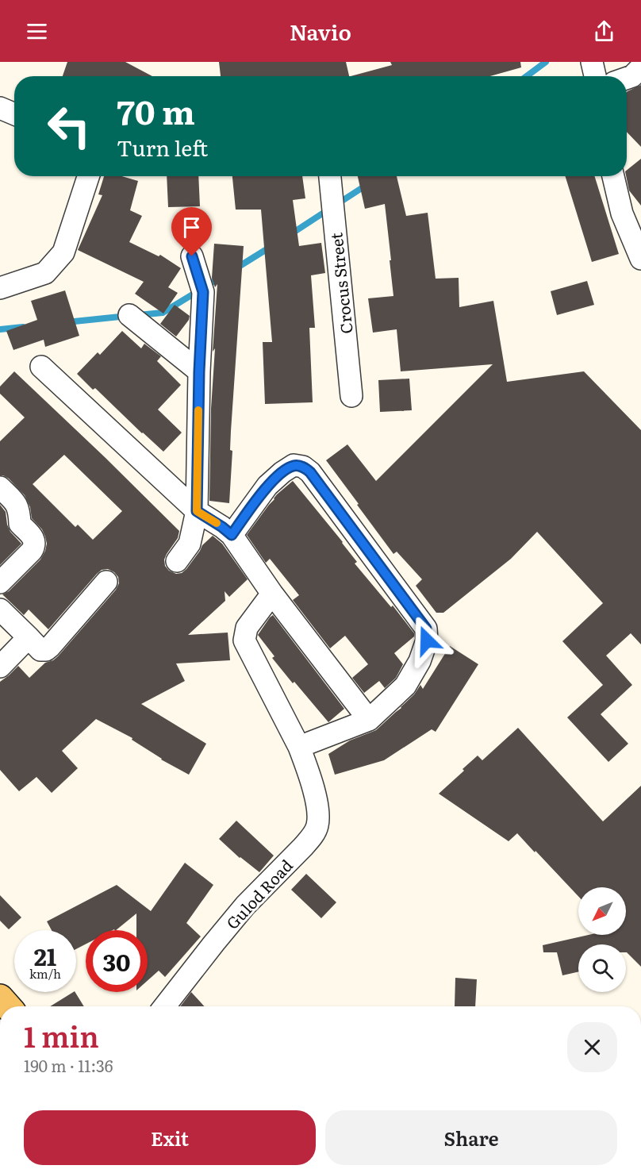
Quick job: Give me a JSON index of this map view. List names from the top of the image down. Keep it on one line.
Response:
{"streets":{"street":["Crocus Street","Gulod Road"]},"north":"bottom left","page":{"header":"Navio","turn":["70 m","Turn left"],"speed":"21 km/h","limit":"30","heading":["1 min","190 m · 11:36"],"buttons":["Exit","Share"]}}
